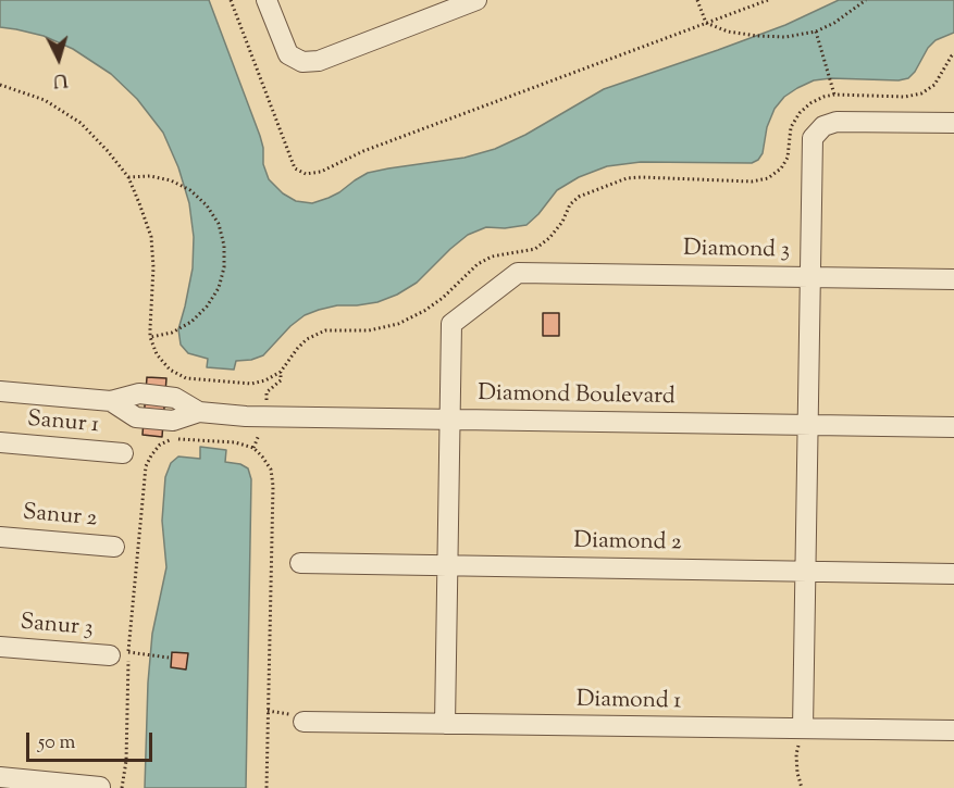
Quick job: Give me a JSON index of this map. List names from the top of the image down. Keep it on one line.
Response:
{"streets":{"street":["Diamond 3","Diamond Boulevard","Sanur 1","Sanur 2","Diamond 2","Sanur 3","Diamond 1"]},"crossings":[["Diamond 3","Diamond Boulevard"]],"scale_bar":"50 m","north":"bottom"}
